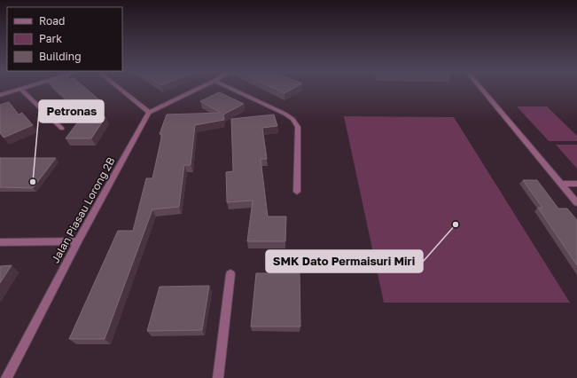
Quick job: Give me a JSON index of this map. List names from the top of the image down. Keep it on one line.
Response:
{"streets":{"street":["Jalan Piasau Lorong 2B"]},"places":["Petronas","SMK Dato Permaisuri Miri"],"legend":["Road","Park","Building"]}
